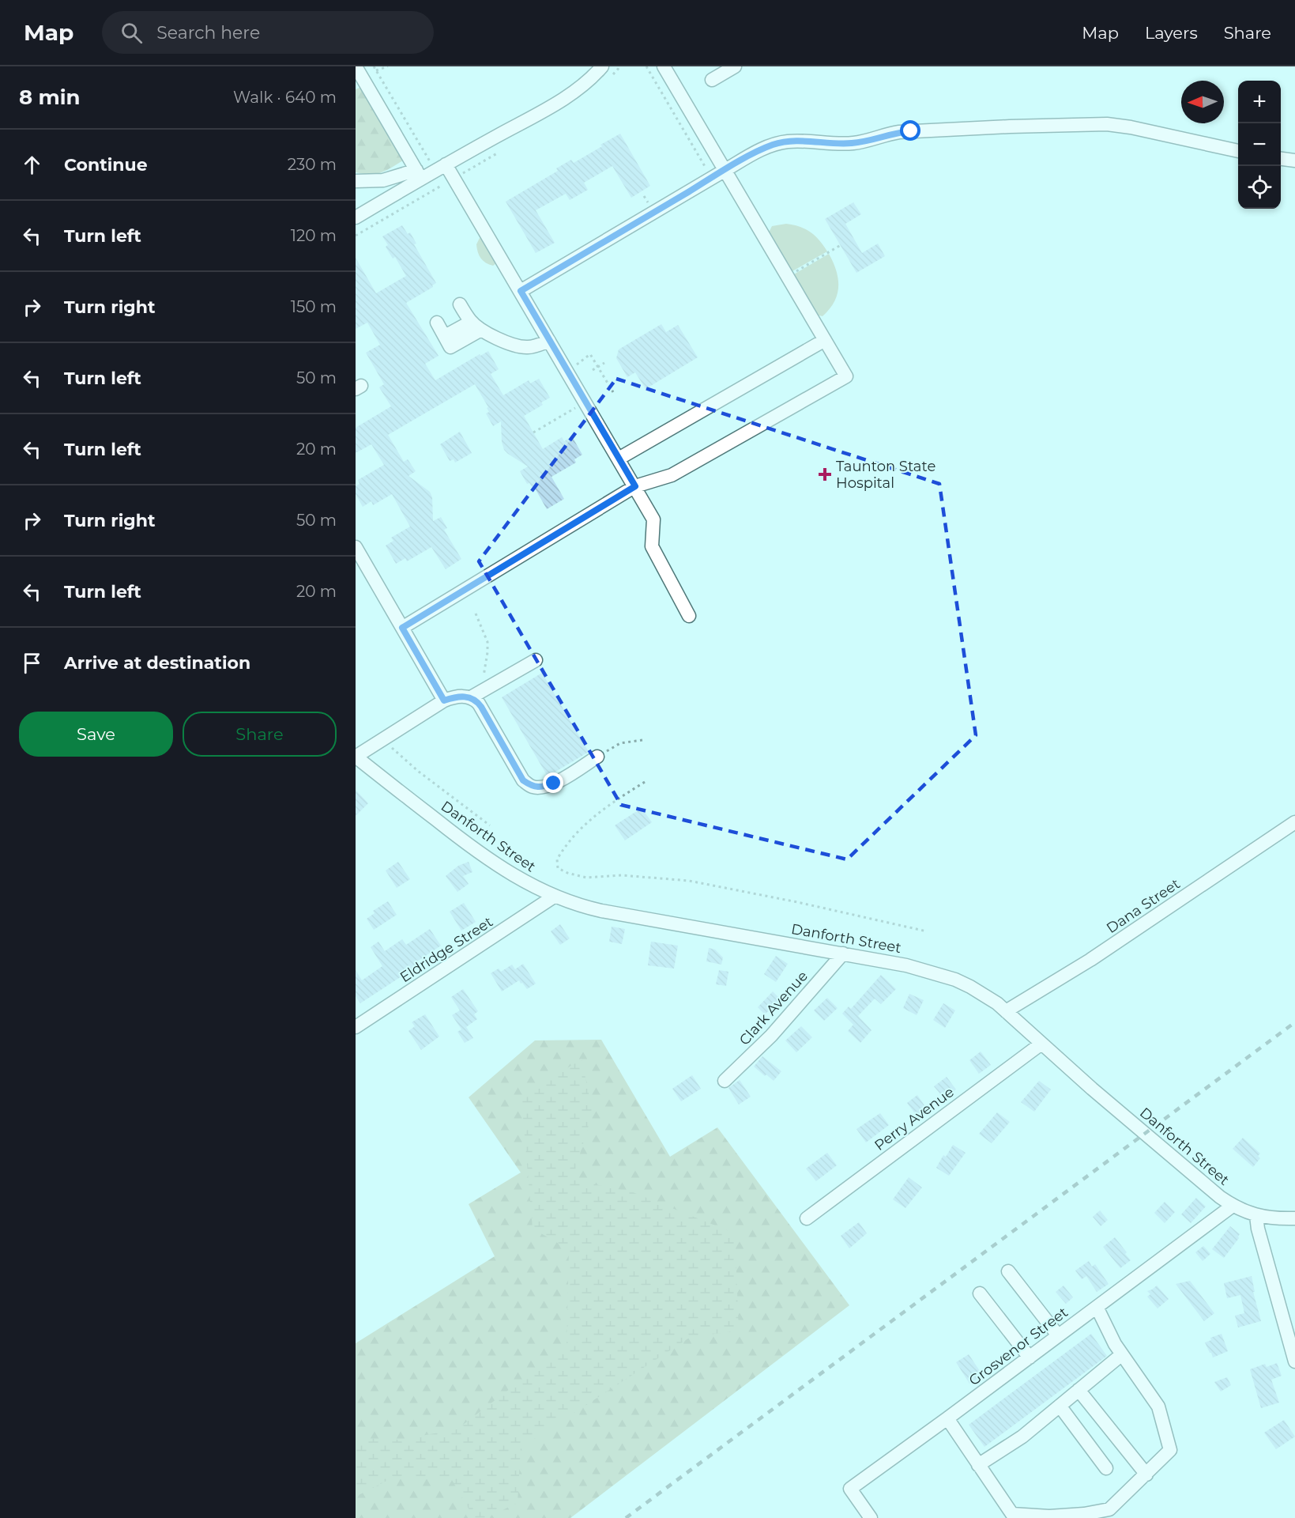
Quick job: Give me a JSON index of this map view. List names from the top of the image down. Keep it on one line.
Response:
{"streets":{"street":["Danforth Street","Dana Street","Eldridge Street","Clark Avenue","Perry Avenue","Grosvenor Street"]},"crossings":[["Danforth Street","Dana Street"],["Danforth Street","Eldridge Street"],["Danforth Street","Clark Avenue"],["Danforth Street","Perry Avenue"],["Danforth Street","Grosvenor Street"]],"places":{"health":["Taunton State Hospital"]},"north":"left","page":{"header":"Map","search":"Search here","nav":["Map","Layers","Share"],"heading":["8 min","Walk · 640 m"],"map_buttons":["+","−"],"list":[["Continue","230 m"],["Turn left","120 m"],["Turn right","150 m"],["Turn left","50 m"],["Turn left","20 m"],["Turn right","50 m"],["Turn left","20 m"],"Arrive at destination"],"buttons":["Save","Share"]}}
